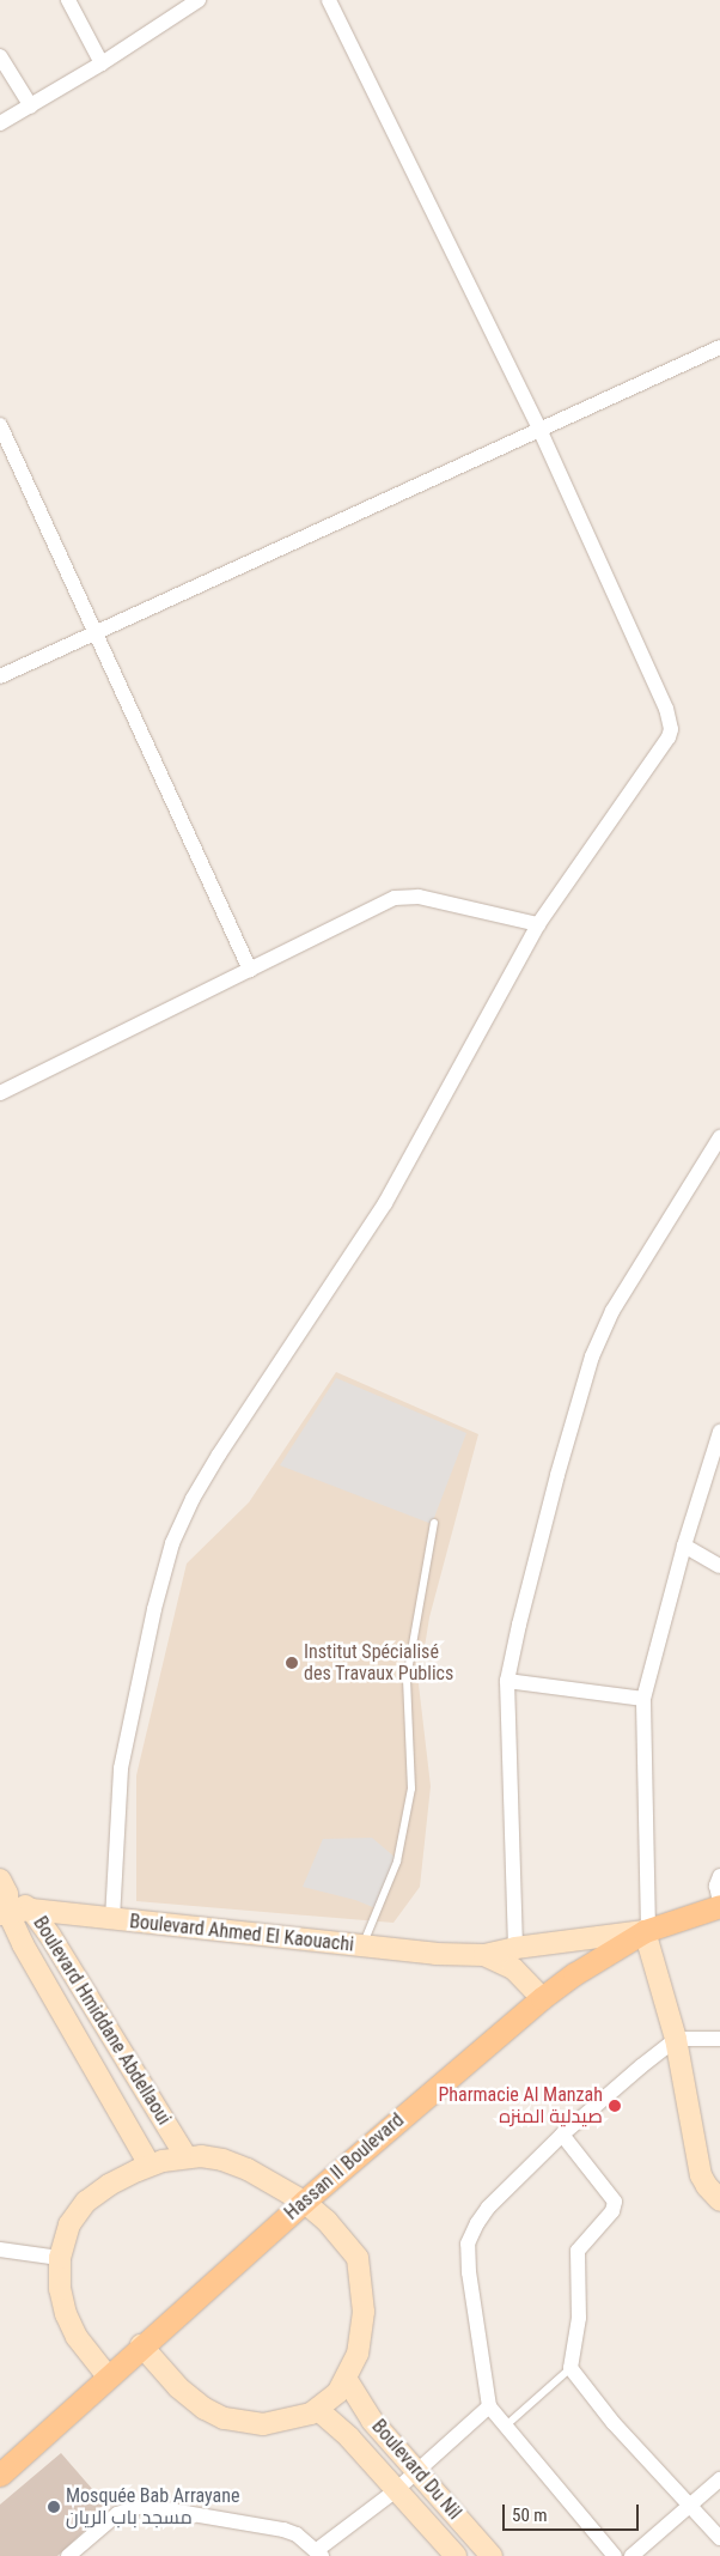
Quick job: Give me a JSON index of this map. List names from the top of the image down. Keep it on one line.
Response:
{"streets":{"main road":["Hassan II Boulevard"],"street":["Boulevard Ahmed El Kaouachi","Boulevard Hmiddane Abdellaoui","Boulevard Du Nil"]},"crossings":[["Boulevard Ahmed El Kaouachi","Boulevard Hmiddane Abdellaoui"],["Boulevard Ahmed El Kaouachi","Hassan II Boulevard"]],"places":["Institut Spécialisé des Travaux Publics","Pharmacie Al Manzah صيدلية المنزه","Mosquée Bab Arrayane مسجد باب الريان"],"scale_bar":"50 m"}
